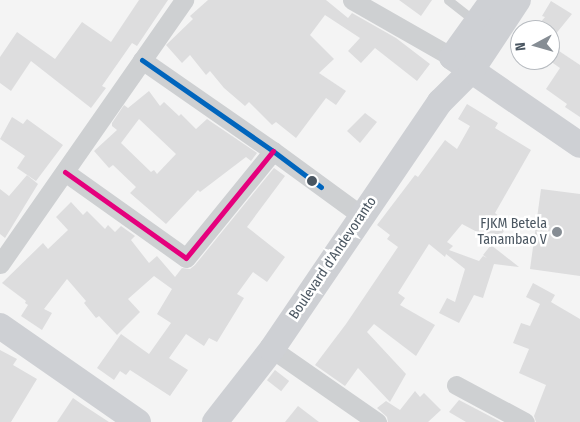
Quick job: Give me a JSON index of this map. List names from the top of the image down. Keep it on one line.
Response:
{"streets":{"main road":["Boulevard d'Andevoranto"]},"places":["FJKM Betela Tanambao V"],"north":"left"}
